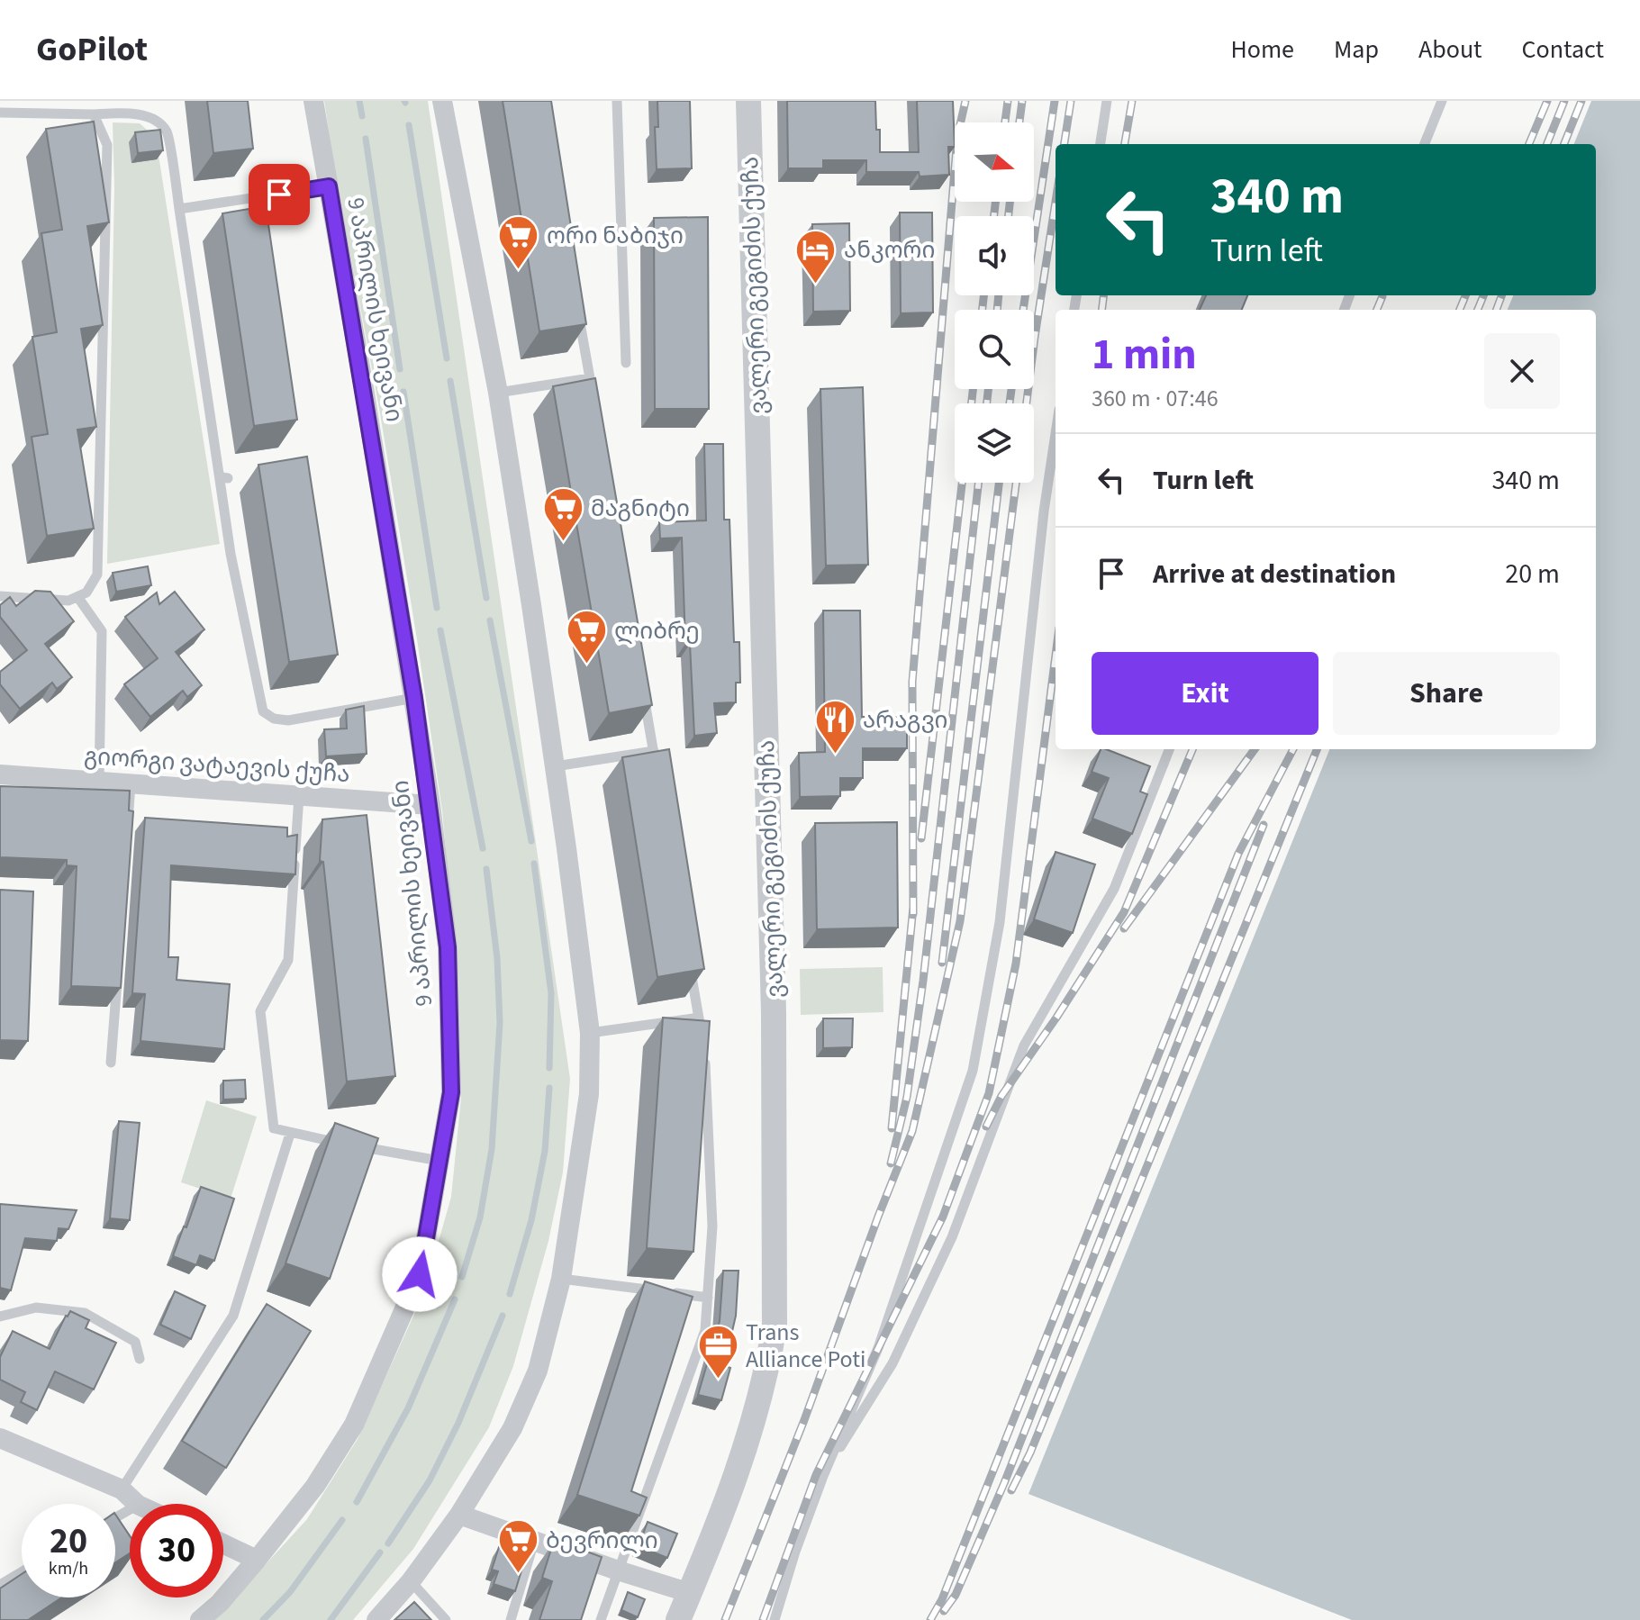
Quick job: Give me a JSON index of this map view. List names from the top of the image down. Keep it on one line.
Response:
{"streets":{"street":["ვალერი გეგიძის ქუჩა","9 აპრილის ხეივანი","გიორგი ვატაევის ქუჩა"]},"crossings":[["9 აპრილის ხეივანი","გიორგი ვატაევის ქუჩა"]],"places":{"supermarket":["ორი ნაბიჯი","მაგნიტი","ლიბრე","ბევრილი"],"hotel":["ანკორი"],"restaurant":["არაგვი"],"office":["Trans Alliance Poti"]},"north":"right","page":{"header":"GoPilot","nav":["Home","Map","About","Contact"],"turn":["340 m","Turn left"],"heading":["1 min","360 m · 07:46"],"list":[{"name":"Turn left","value":"340 m"},{"name":"Arrive at destination","value":"20 m"}],"buttons":["Exit","Share"],"speed":"20 km/h","limit":"30"}}
